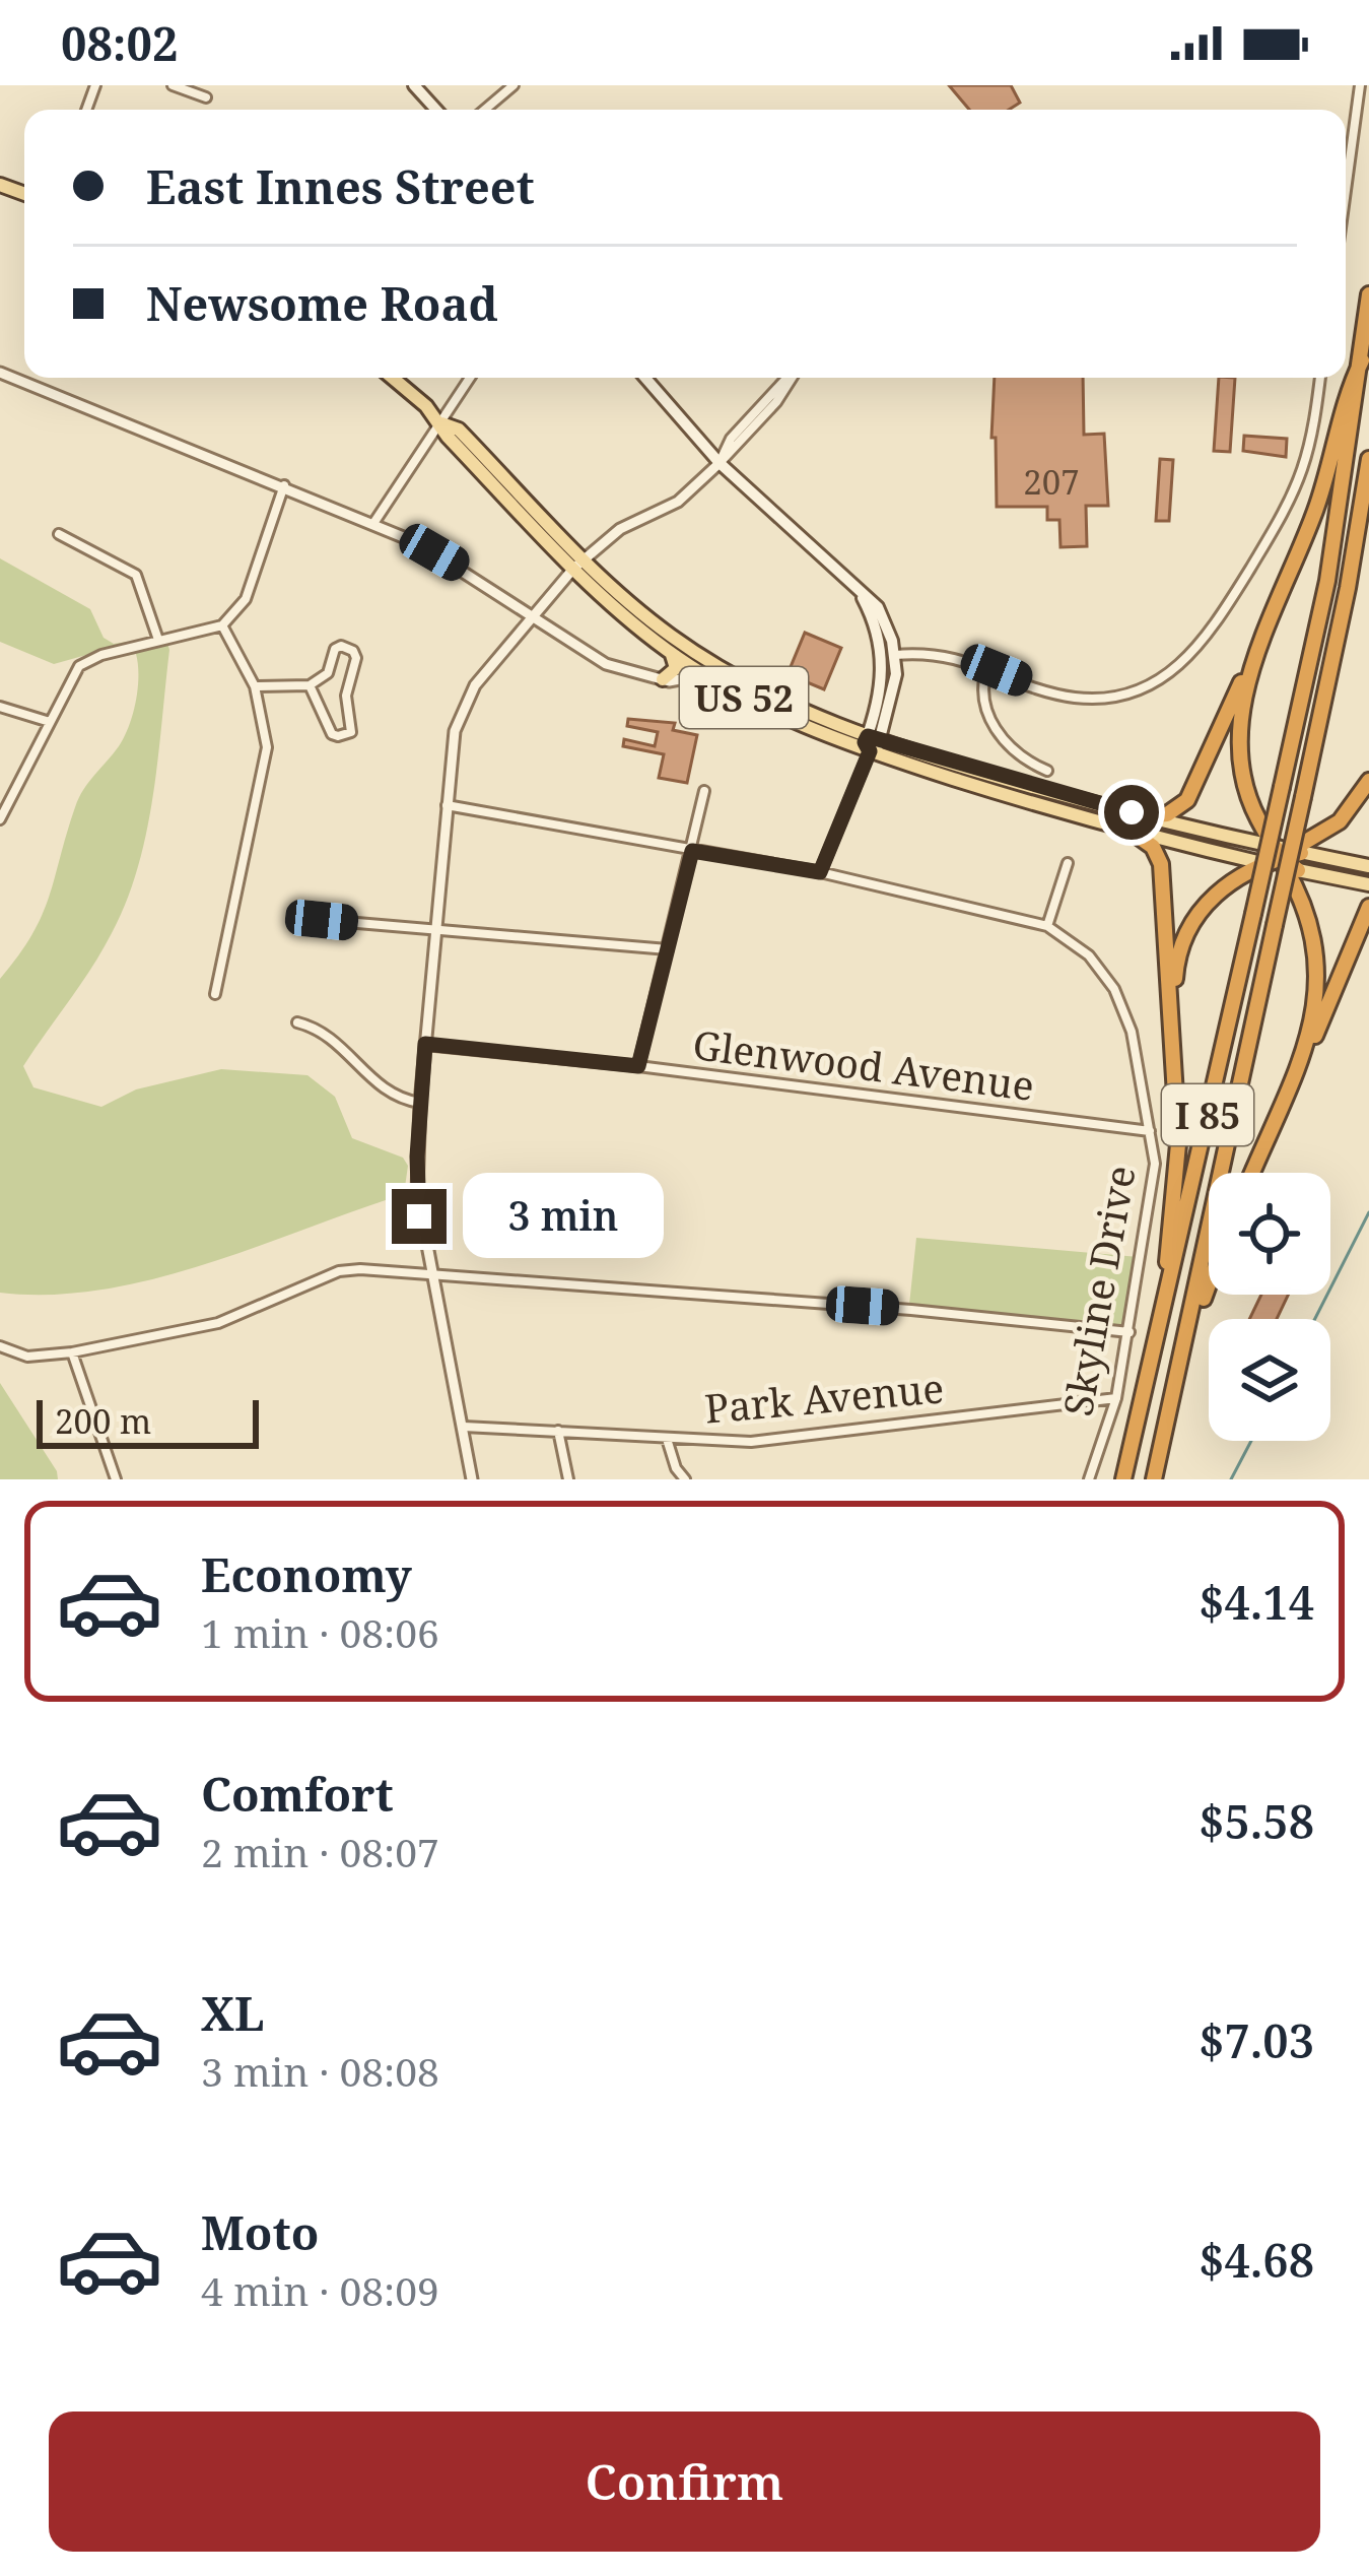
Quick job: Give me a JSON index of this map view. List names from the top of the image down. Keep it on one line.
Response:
{"streets":{"highway":["I 85"],"main road":["US 52"],"street":["Glenwood Avenue","Skyline Drive","Park Avenue"]},"crossings":[["Glenwood Avenue","Skyline Drive"],["Skyline Drive","Park Avenue"]],"house_numbers":["207"],"scale_bar":"200 m","page":{"status":"08:02","banner":["East Innes Street","Newsome Road"],"bubble":"3 min","scale":"200 m","list":[{"name":"Economy","note":"1 min · 08:06","value":"$4.14"},{"name":"Comfort","note":"2 min · 08:07","value":"$5.58"},{"name":"XL","note":"3 min · 08:08","value":"$7.03"},{"name":"Moto","note":"4 min · 08:09","value":"$4.68"}],"buttons":"Confirm"}}
